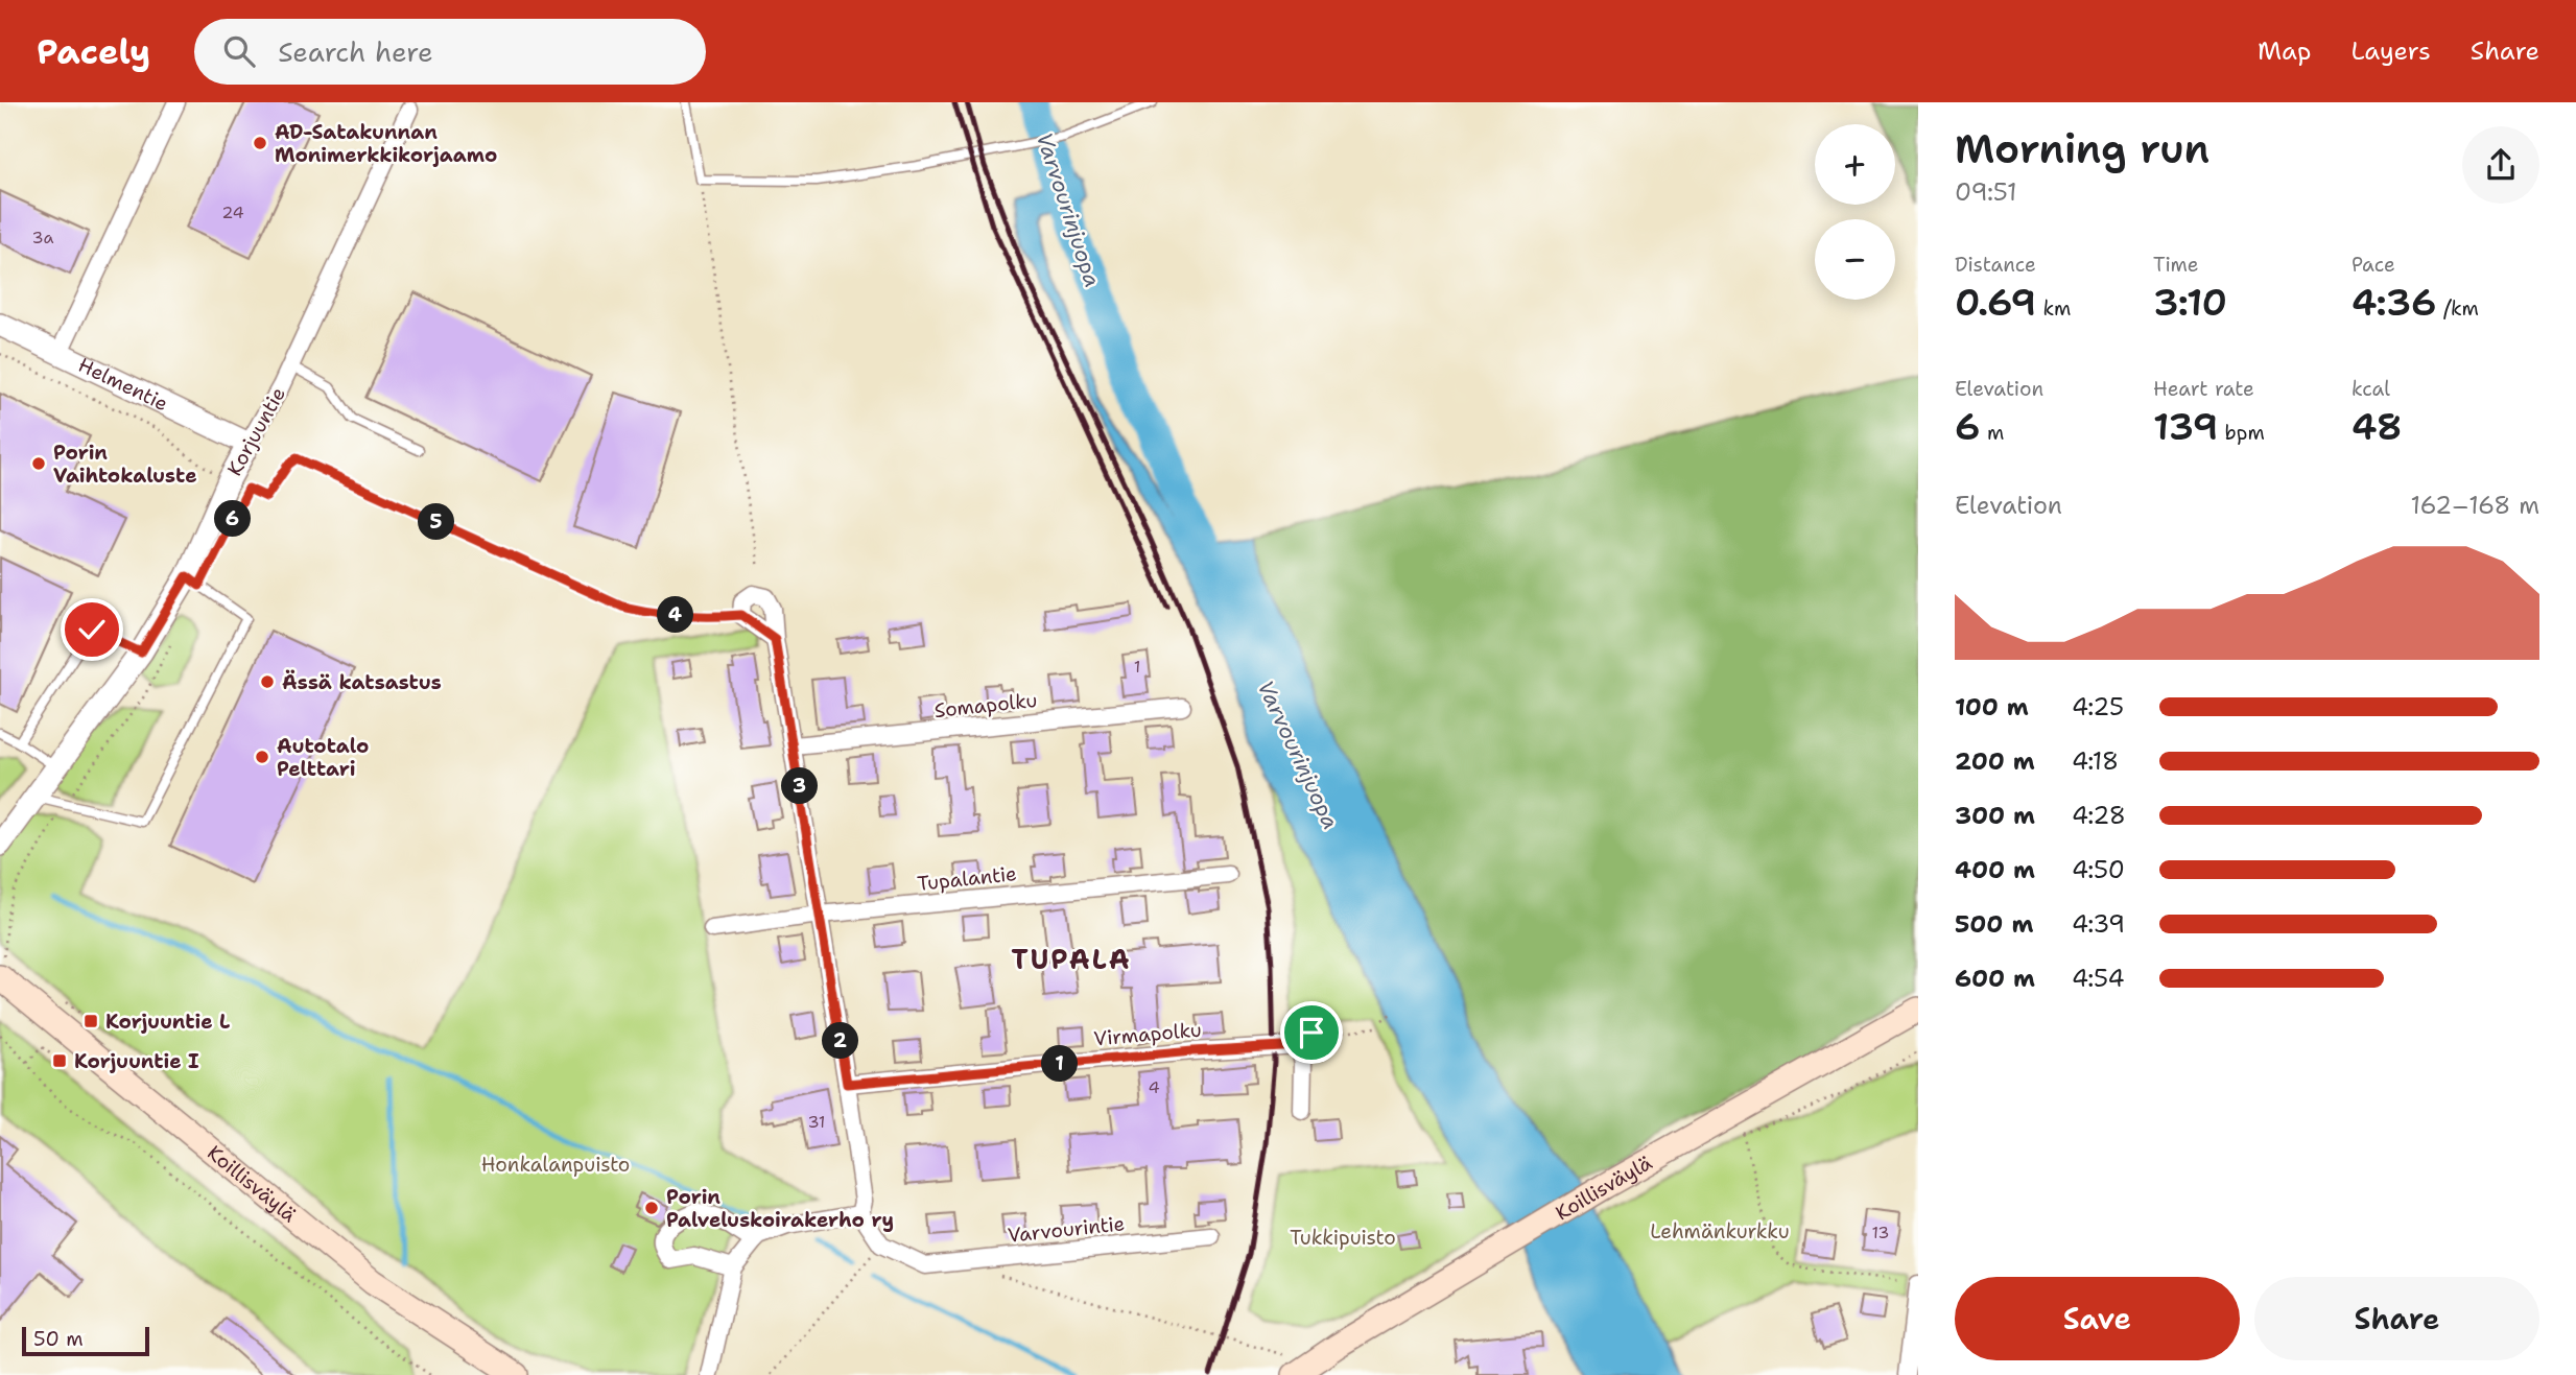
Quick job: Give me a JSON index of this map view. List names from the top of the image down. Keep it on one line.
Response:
{"streets":{"main road":["Koillisväylä"],"street":["Helmentie","Korjuuntie","Somapolku","Tupalantie","Virmapolku","Varvourintie"]},"crossings":[["Helmentie","Korjuuntie"]],"districts":["TUPALA"],"water":["Varvourinjuopa"],"parks":["Honkalanpuisto","Lehmänkurkku","Tukkipuisto"],"places":{"other":["AD-Satakunnan Monimerkkikorjaamo","Porin Vaihtokaluste","Ässä katsastus","Autotalo Pelttari","Porin Palveluskoirakerho ry"],"transit":["Korjuuntie L","Korjuuntie I"]},"house_numbers":["24","3a","1","4","31","13"],"scale_bar":"50 m","page":{"header":"Pacely","search":"Search here","nav":["Map","Layers","Share"],"heading":["Morning run","09:51"],"map_buttons":["+","−"],"stats":[["Distance","0.69 km"],["Time","3:10"],["Pace","4:36 /km"],["Elevation","6 m"],["Heart rate","139 bpm"],["kcal","48"]],"chart":["Elevation","162–168 m"],"pins":["6","5","4","3","2","1"],"list":[{"name":"100 m","note":"4:25"},{"name":"200 m","note":"4:18"},{"name":"300 m","note":"4:28"},{"name":"400 m","note":"4:50"},{"name":"500 m","note":"4:39"},{"name":"600 m","note":"4:54"}],"buttons":["Save","Share"],"scale":"50 m"}}
